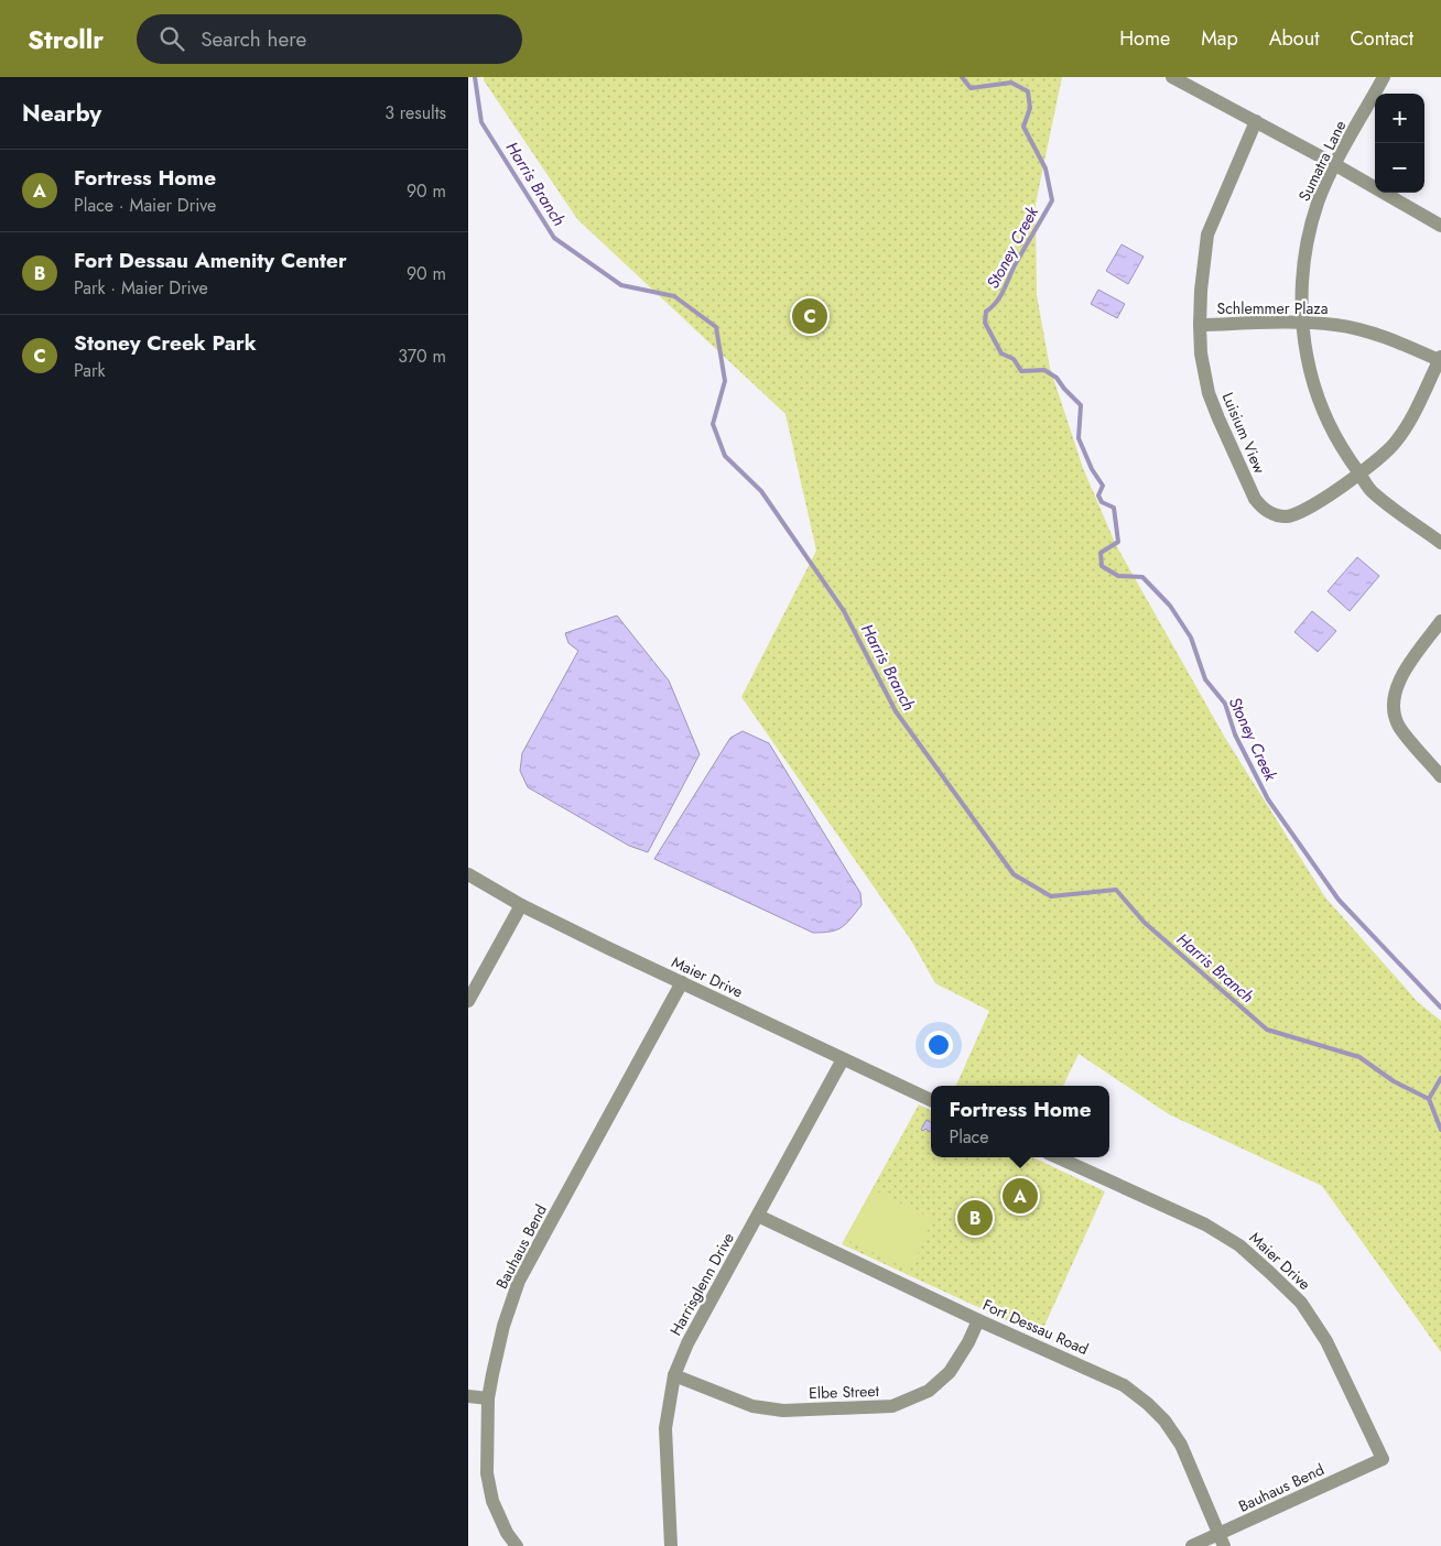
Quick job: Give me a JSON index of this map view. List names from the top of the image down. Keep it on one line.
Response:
{"streets":{"street":["Sumatra Lane","Schlemmer Plaza","Luisium View","Maier Drive","Bauhaus Bend","Harrisglenn Drive","Fort Dessau Road","Elbe Street"]},"crossings":[["Sumatra Lane","Schlemmer Plaza"],["Sumatra Lane","Luisium View"],["Schlemmer Plaza","Luisium View"],["Maier Drive","Bauhaus Bend"],["Maier Drive","Harrisglenn Drive"],["Bauhaus Bend","Fort Dessau Road"],["Harrisglenn Drive","Fort Dessau Road"],["Harrisglenn Drive","Elbe Street"],["Fort Dessau Road","Elbe Street"]],"water":["Harris Branch","Stoney Creek"],"page":{"header":"Strollr","search":"Search here","nav":["Home","Map","About","Contact"],"heading":["Nearby","3 results"],"map_buttons":["+","−"],"list":[{"mark":"A","name":"Fortress Home","note":"Place · Maier Drive","value":"90 m"},{"mark":"B","name":"Fort Dessau Amenity Center","note":"Park · Maier Drive","value":"90 m"},{"mark":"C","name":"Stoney Creek Park","note":"Park","value":"370 m"}],"pins":["C","A","B"],"popup":["Fortress Home","Place"]}}
